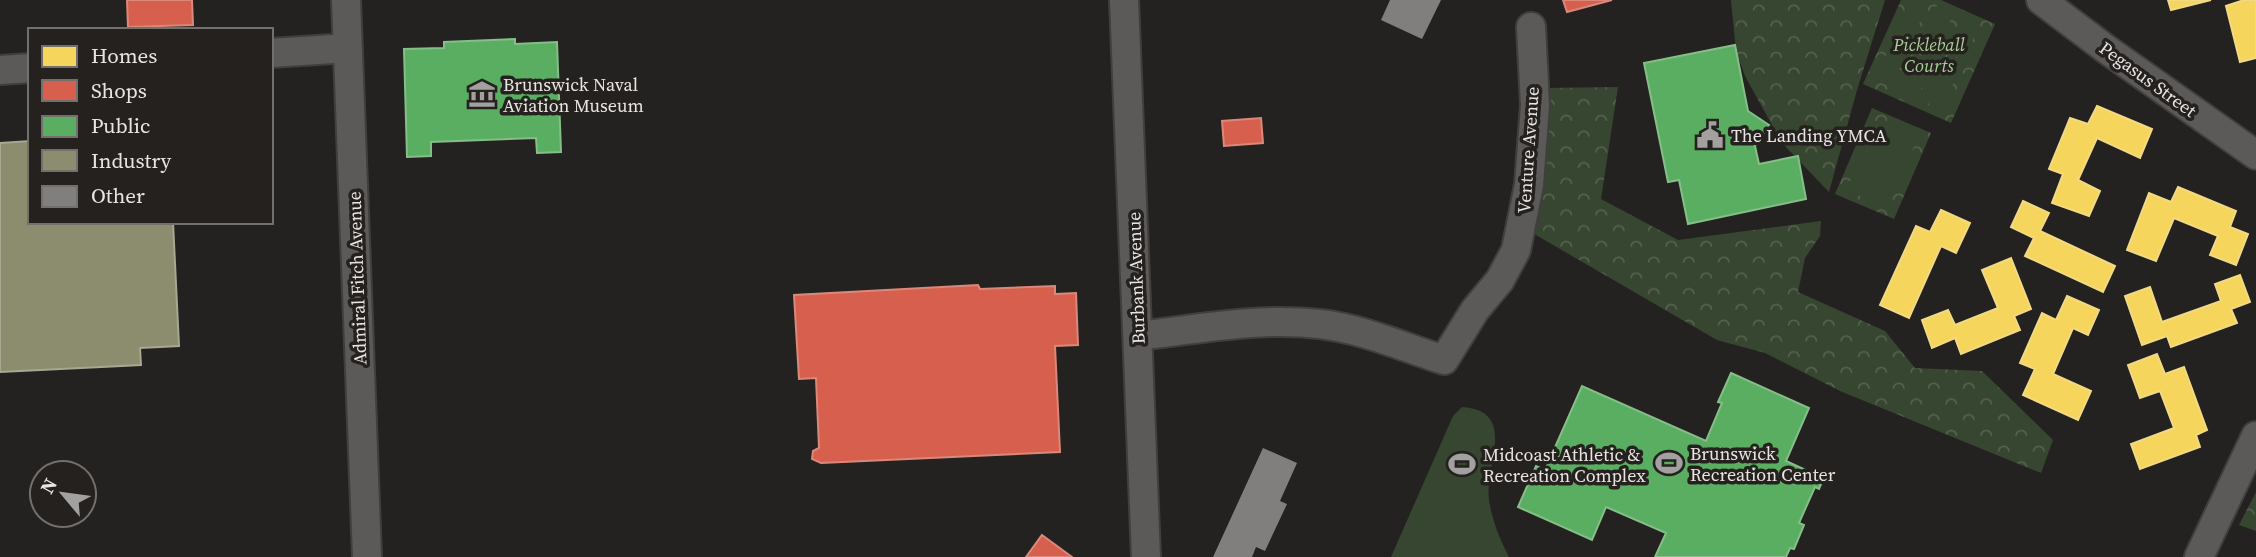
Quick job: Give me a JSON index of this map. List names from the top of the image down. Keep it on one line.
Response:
{"streets":{"street":["Pegasus Street","Venture Avenue","Admiral Fitch Avenue","Burbank Avenue"]},"crossings":[["Venture Avenue","Burbank Avenue"]],"parks":["Pickleball Courts"],"places":{"museum":["Brunswick Naval Aviation Museum"],"public building":["The Landing YMCA"],"sports":["Brunswick Recreation Center","Midcoast Athletic & Recreation Complex"]},"legend":["Homes","Shops","Public","Industry","Other"],"north":"top left"}
